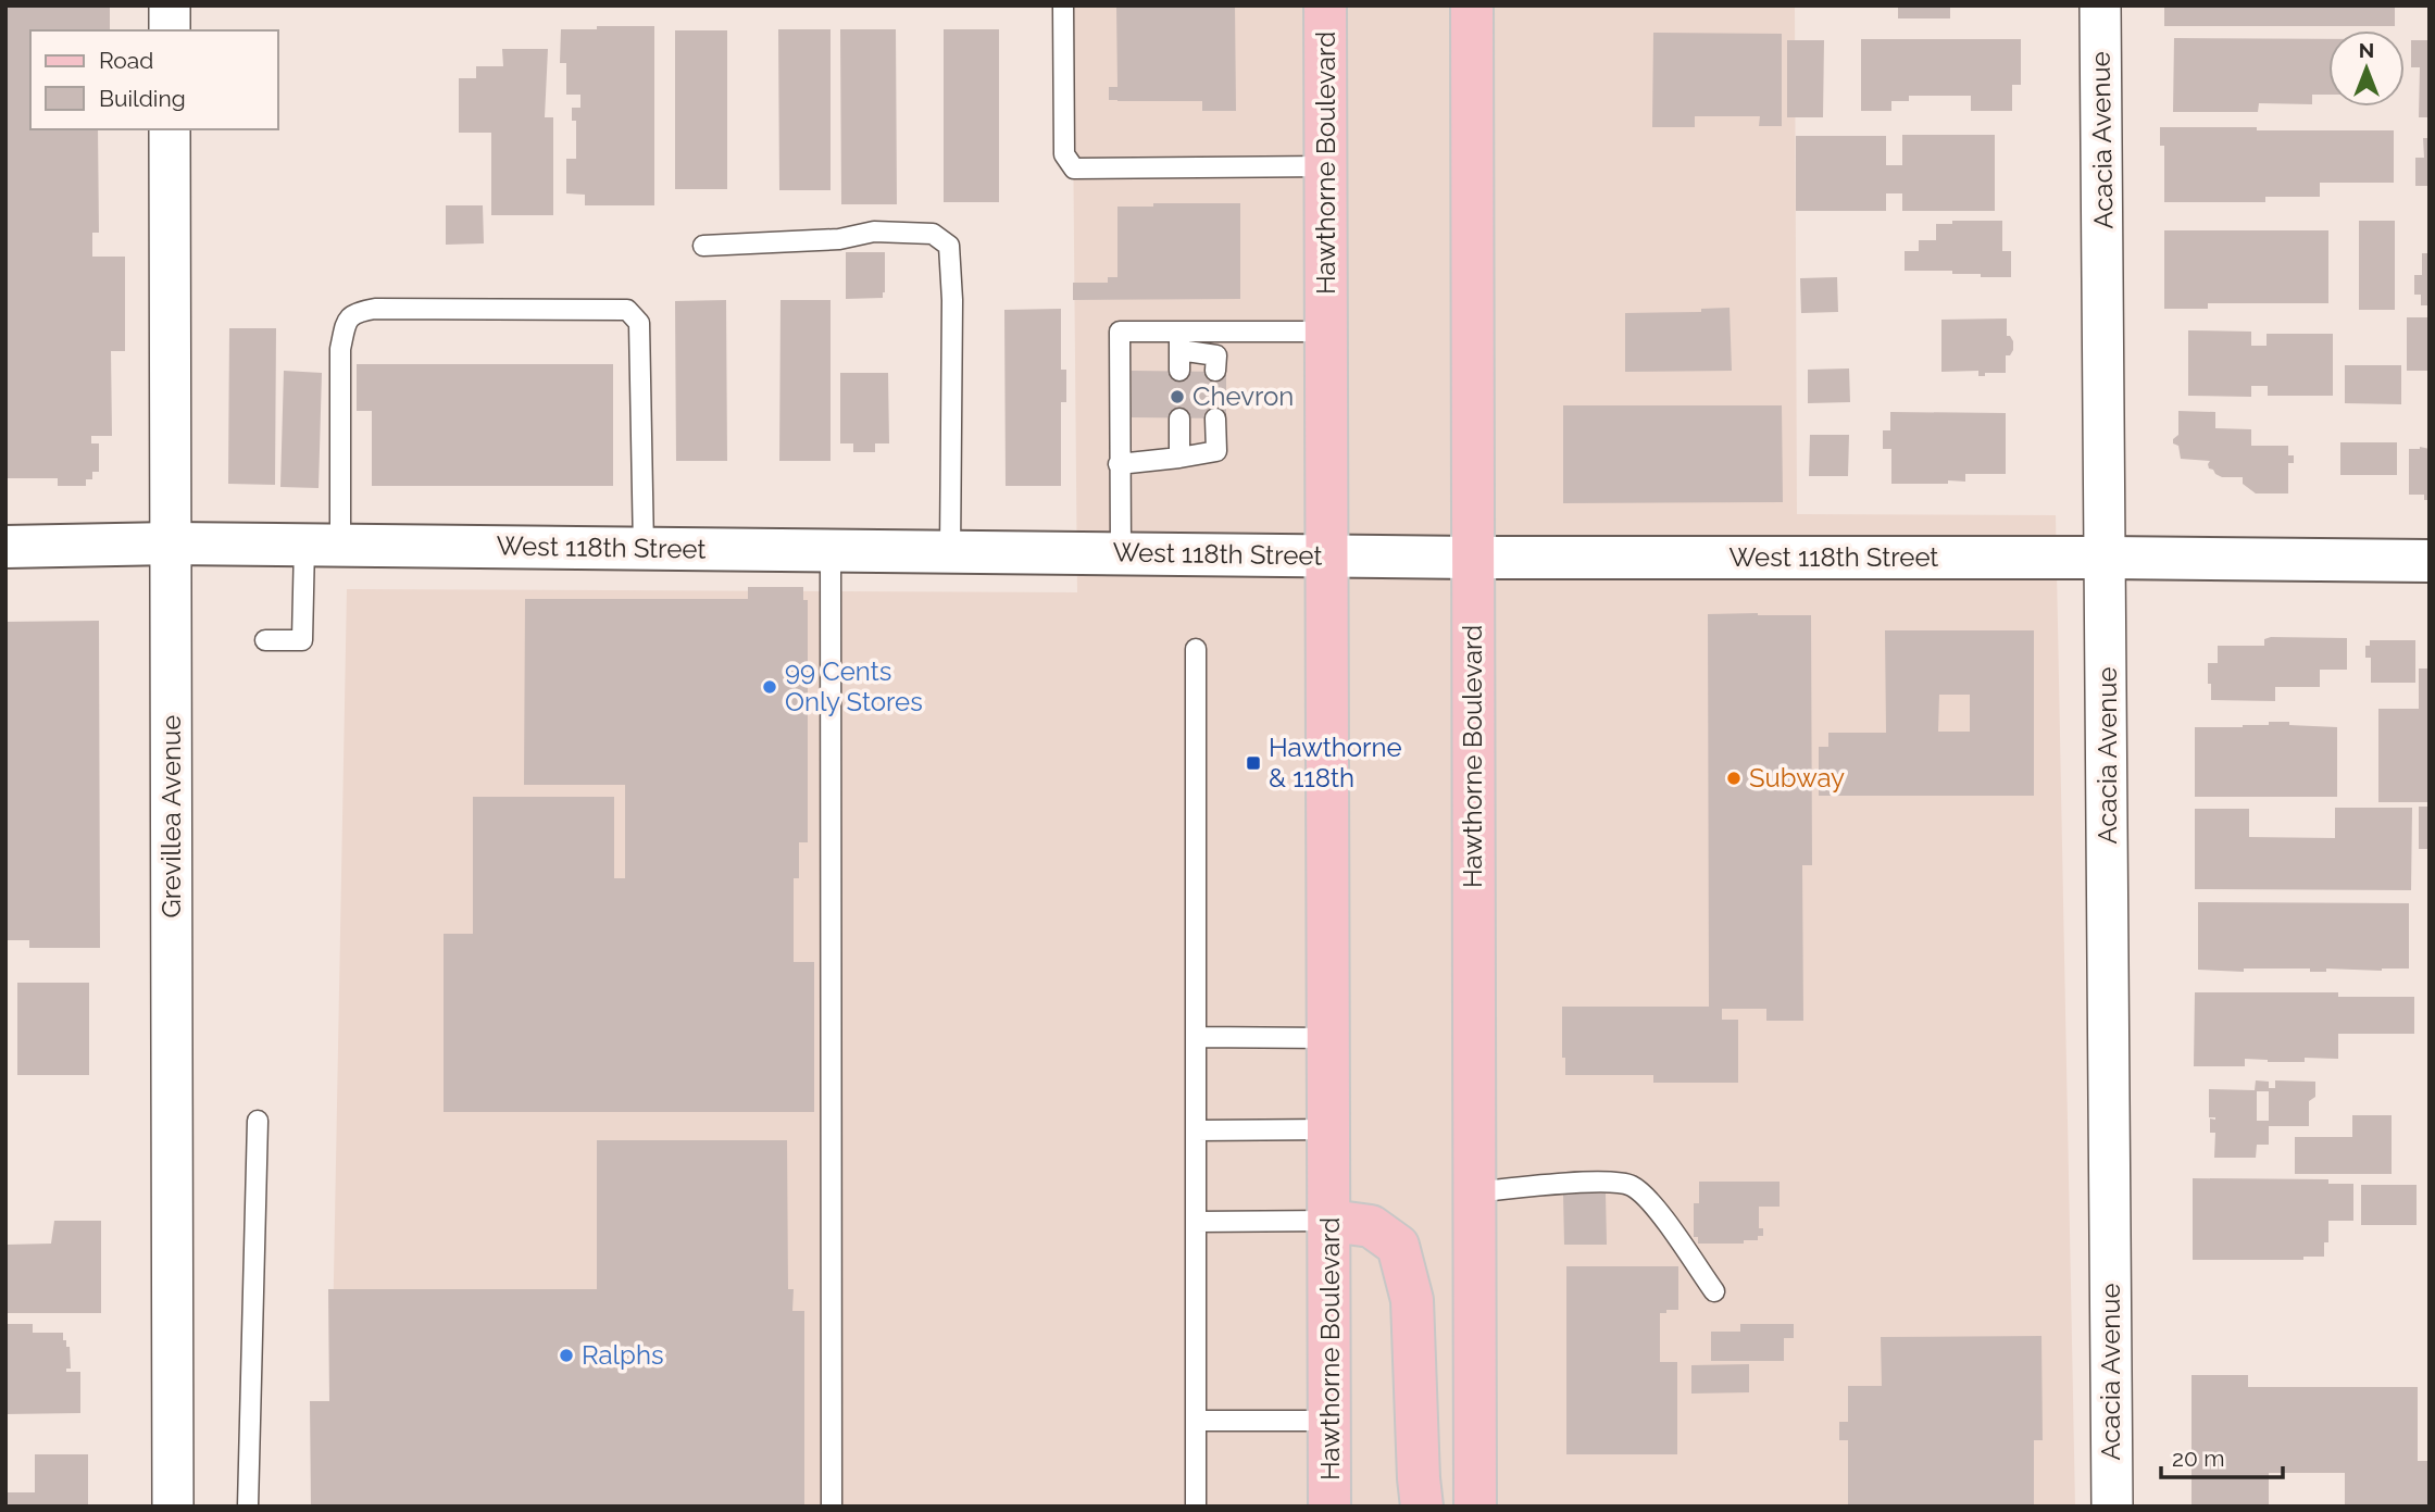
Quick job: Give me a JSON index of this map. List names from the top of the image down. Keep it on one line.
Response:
{"streets":{"main road":["Hawthorne Boulevard"],"street":["Acacia Avenue","West 118th Street","Grevillea Avenue"]},"crossings":[["Acacia Avenue","West 118th Street"],["Hawthorne Boulevard","West 118th Street"],["West 118th Street","Grevillea Avenue"]],"places":{"other":["Chevron","99 Cents Only Stores","Subway","Ralphs"],"transit":["Hawthorne & 118th"]},"legend":["Road","Building"],"scale_bar":"20 m","north":"top"}
